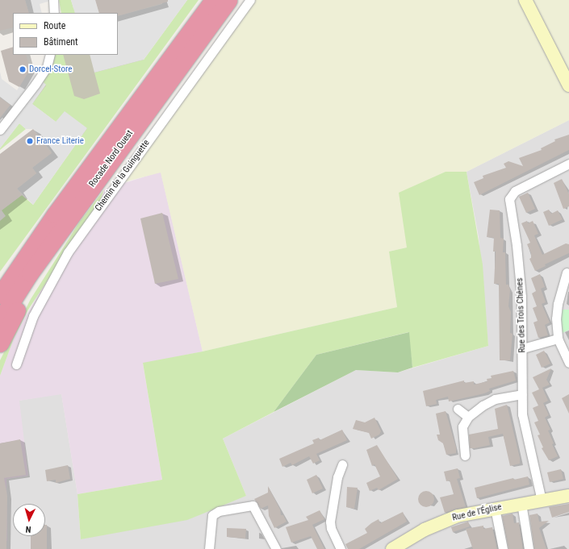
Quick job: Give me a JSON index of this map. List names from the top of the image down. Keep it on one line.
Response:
{"streets":{"highway":["Rocade Nord Ouest"],"street":["Chemin de la Guinguette","Rue des Trois Chênes","Rue de l'Église"]},"crossings":[["Rue des Trois Chênes","Rue de l'Église"]],"places":["Dorcel-Store","France Literie"],"legend":["Route","Bâtiment"],"north":"bottom"}
